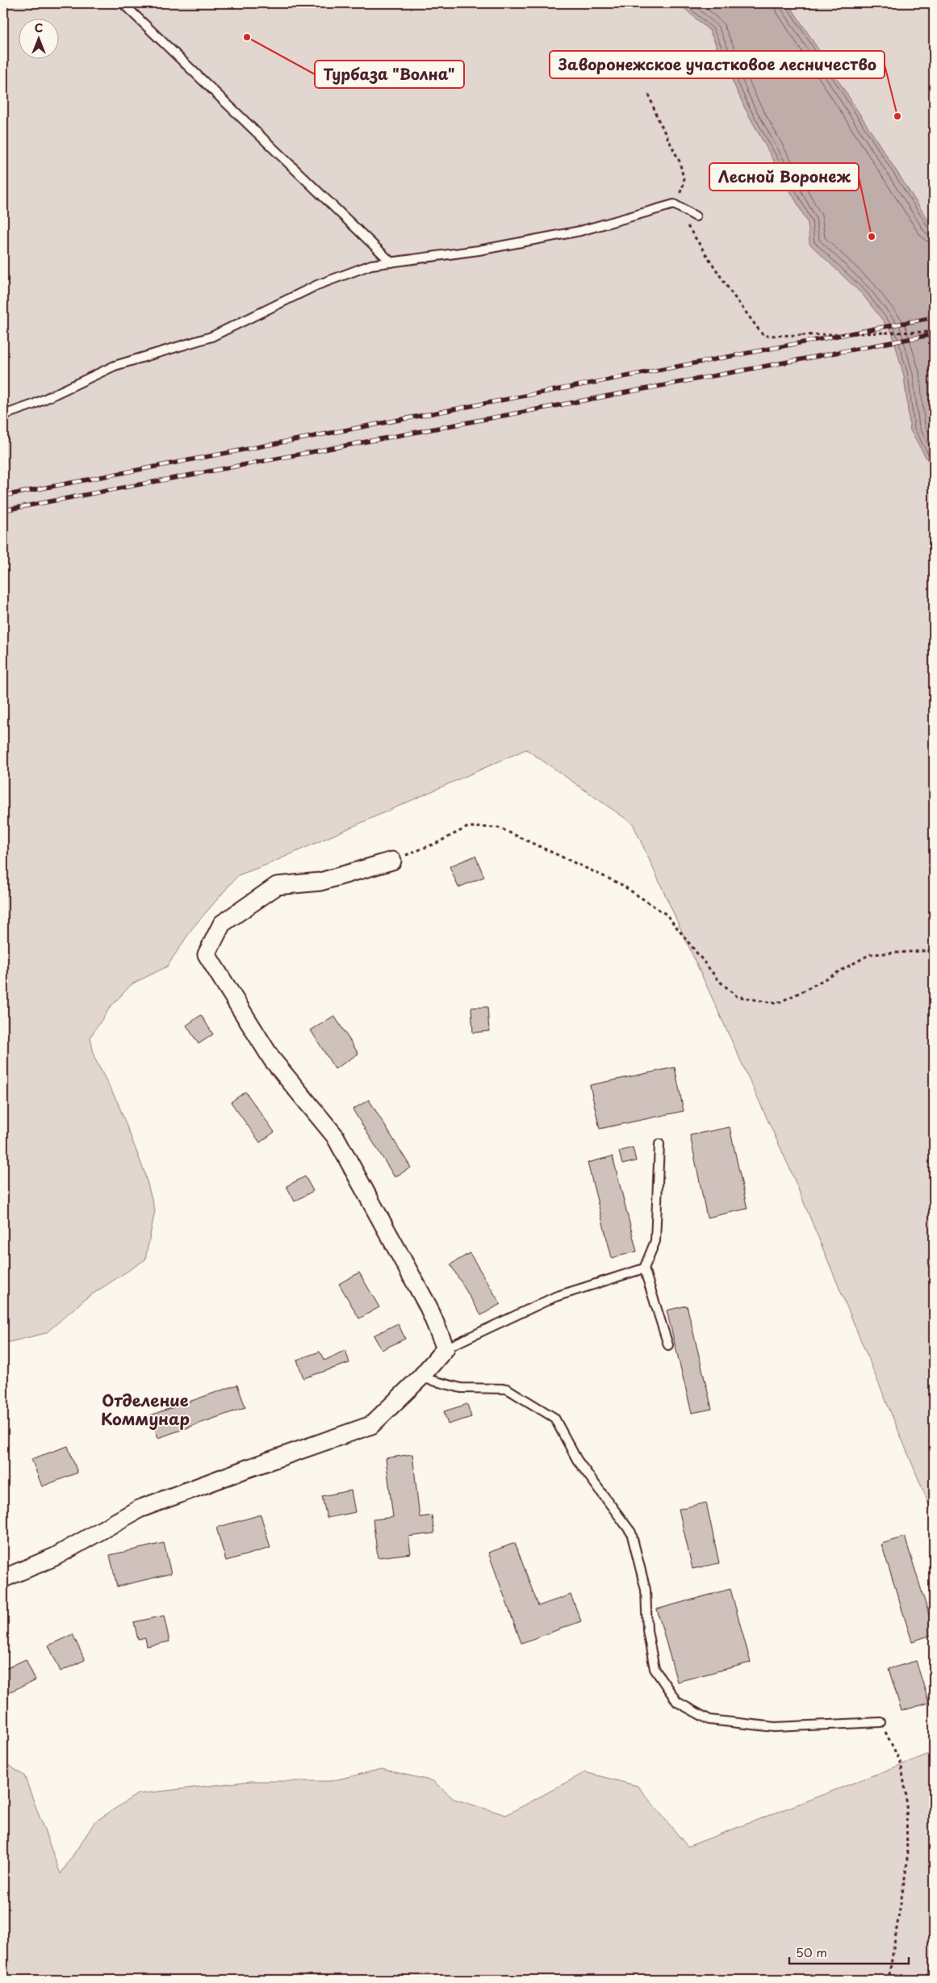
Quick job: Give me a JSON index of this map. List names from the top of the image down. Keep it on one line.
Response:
{"districts":["Отделение Коммунар"],"places":["Турбаза \"Волна\"","Заворонежское участковое лесничество","Лесной Воронеж"],"scale_bar":"50 m","north":"top"}
